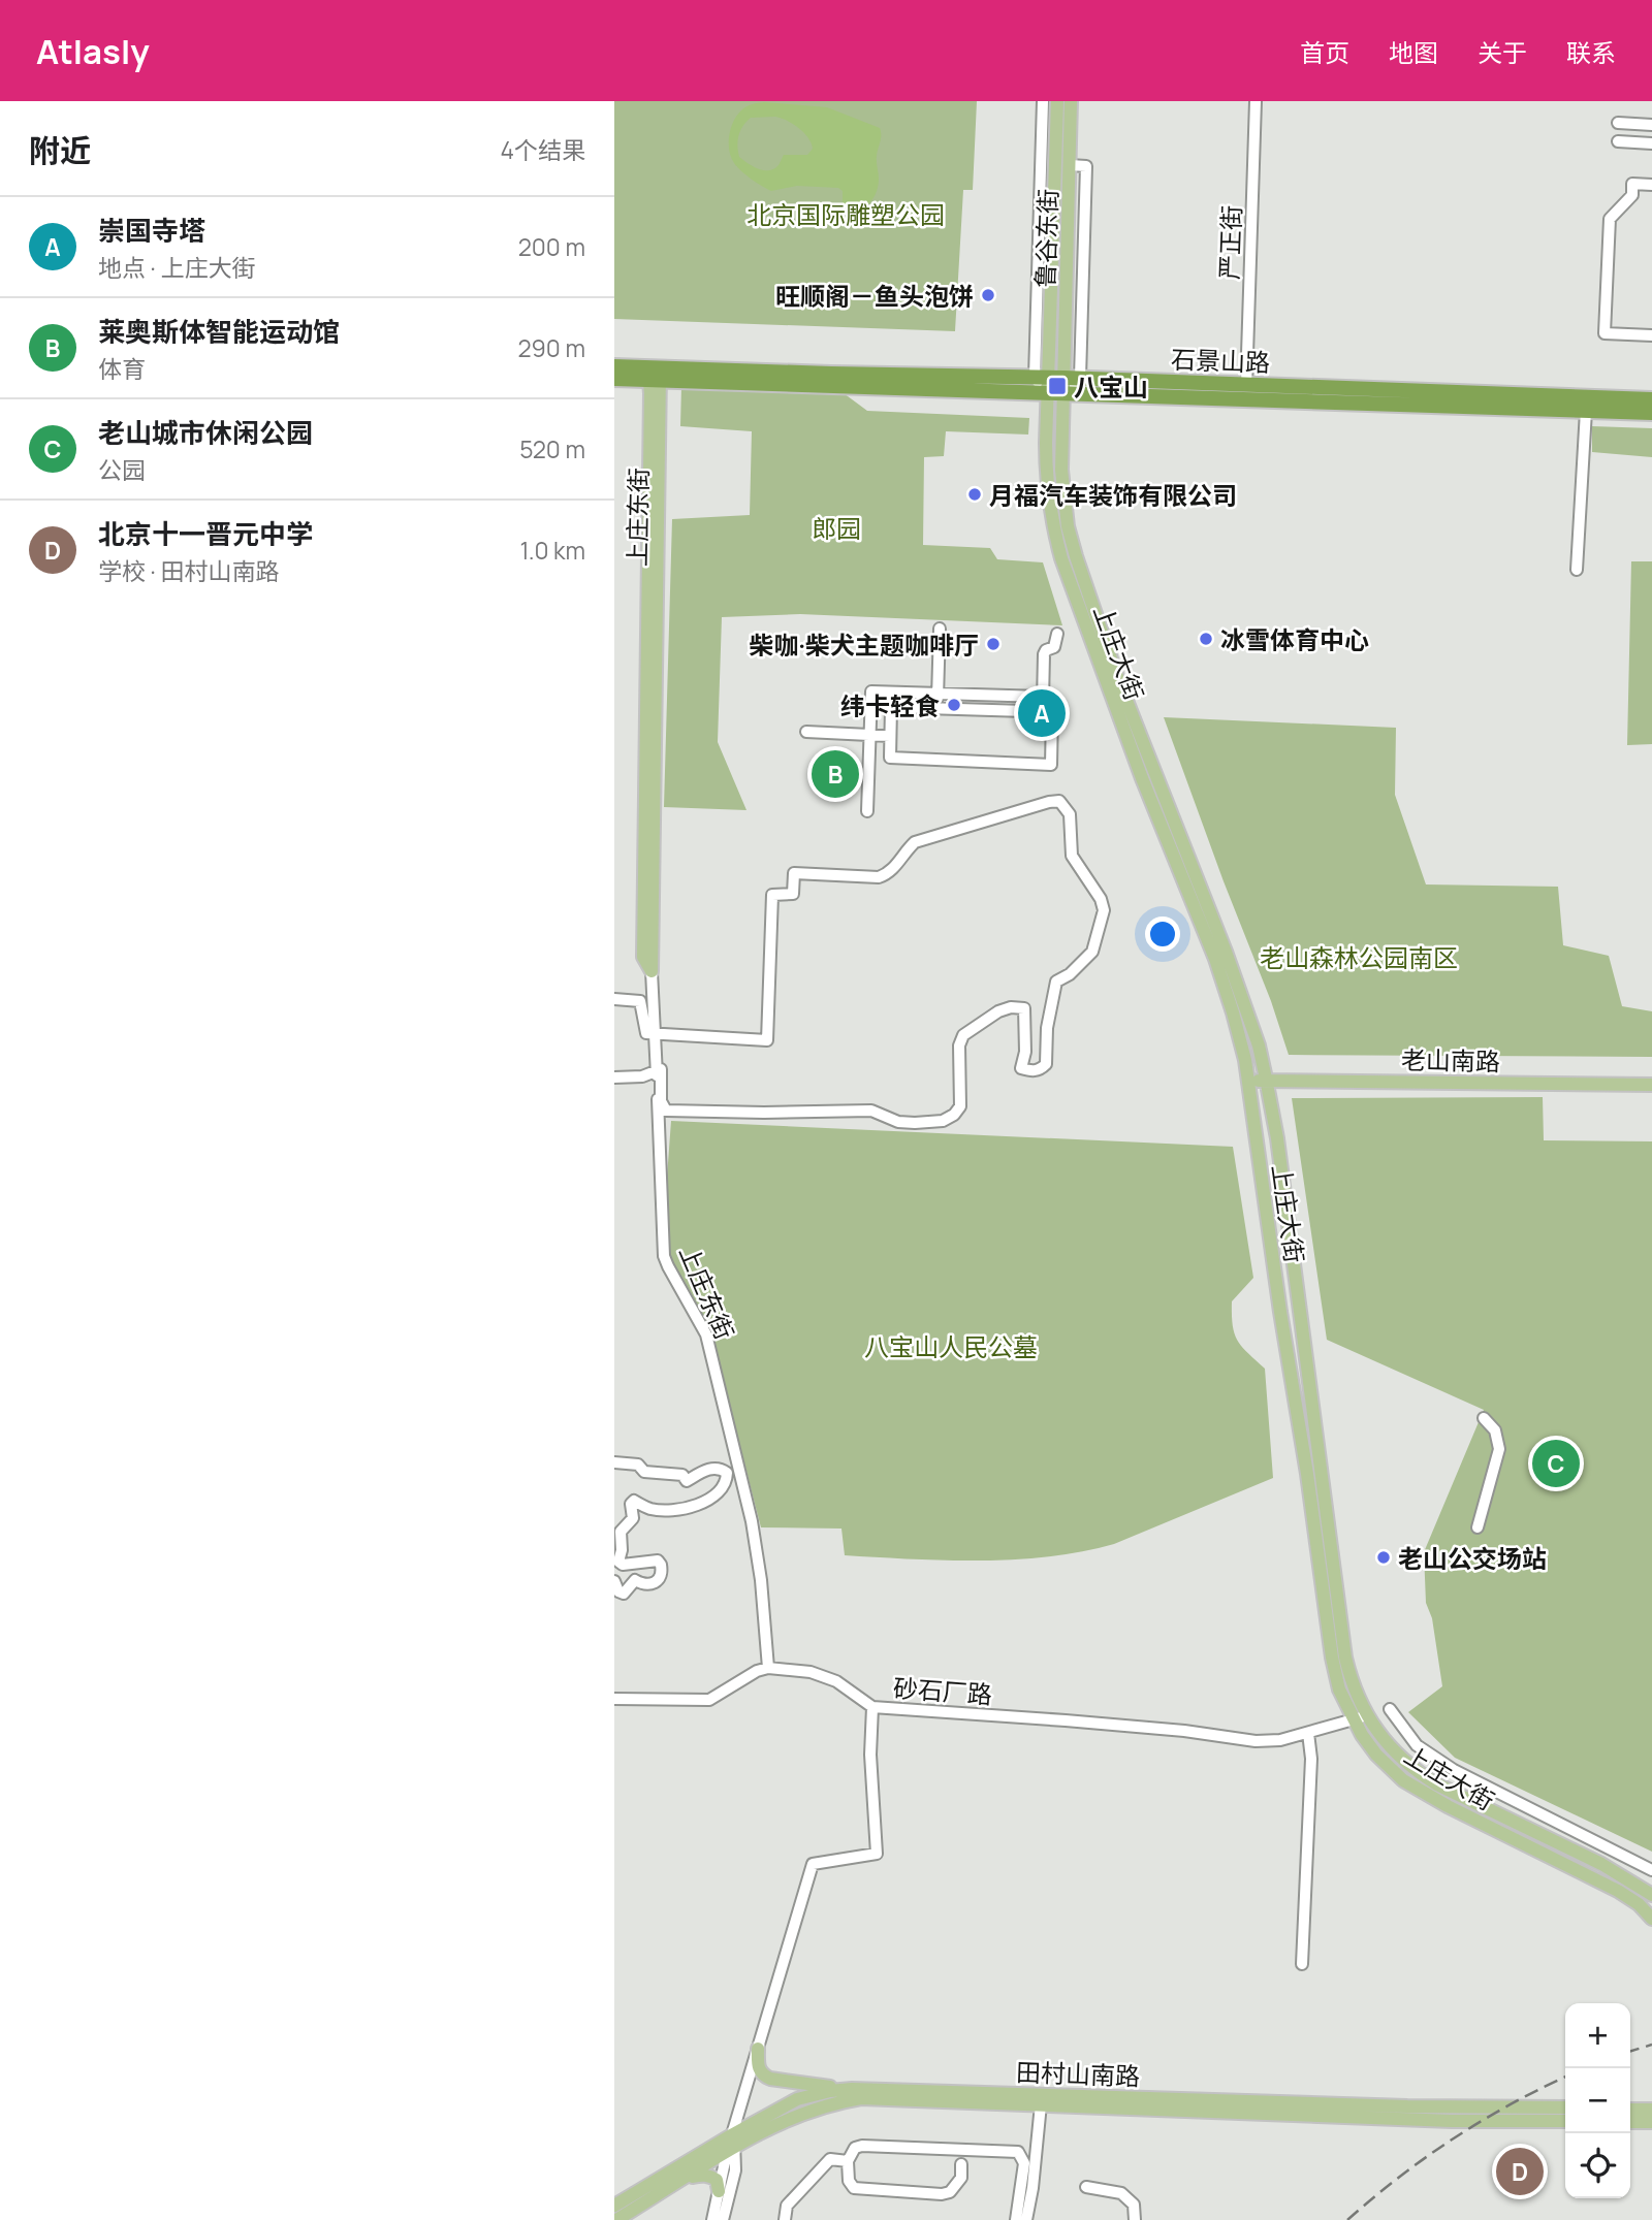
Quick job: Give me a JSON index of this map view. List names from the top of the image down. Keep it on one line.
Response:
{"streets":{"highway":["石景山路"],"main road":["鲁谷东街","上庄东街","上庄大街","老山南路","田村山南路"],"street":["严正街","砂石厂路"]},"crossings":[["鲁谷东街","石景山路"],["鲁谷东街","上庄大街"],["严正街","石景山路"],["石景山路","上庄东街"],["石景山路","上庄大街"],["上庄大街","老山南路"],["上庄大街","砂石厂路"],["砂石厂路","田村山南路"]],"parks":["北京国际雕塑公园","郎园","老山森林公园南区","八宝山人民公墓"],"places":{"other":["旺顺阁－鱼头泡饼","月福汽车装饰有限公司","冰雪体育中心","柴咖·柴犬主题咖啡厅","纬卡轻食","老山公交场站"],"transit":["八宝山"]},"page":{"header":"Atlasly","nav":["首页","地图","关于","联系"],"heading":["附近","4个结果"],"list":[{"mark":"A","name":"崇国寺塔","note":"地点 · 上庄大街","value":"200 m"},{"mark":"B","name":"莱奥斯体智能运动馆","note":"体育","value":"290 m"},{"mark":"C","name":"老山城市休闲公园","note":"公园","value":"520 m"},{"mark":"D","name":"北京十一晋元中学","note":"学校 · 田村山南路","value":"1.0 km"}],"pins":["A","B","C","D"],"map_buttons":["+","−"]}}
